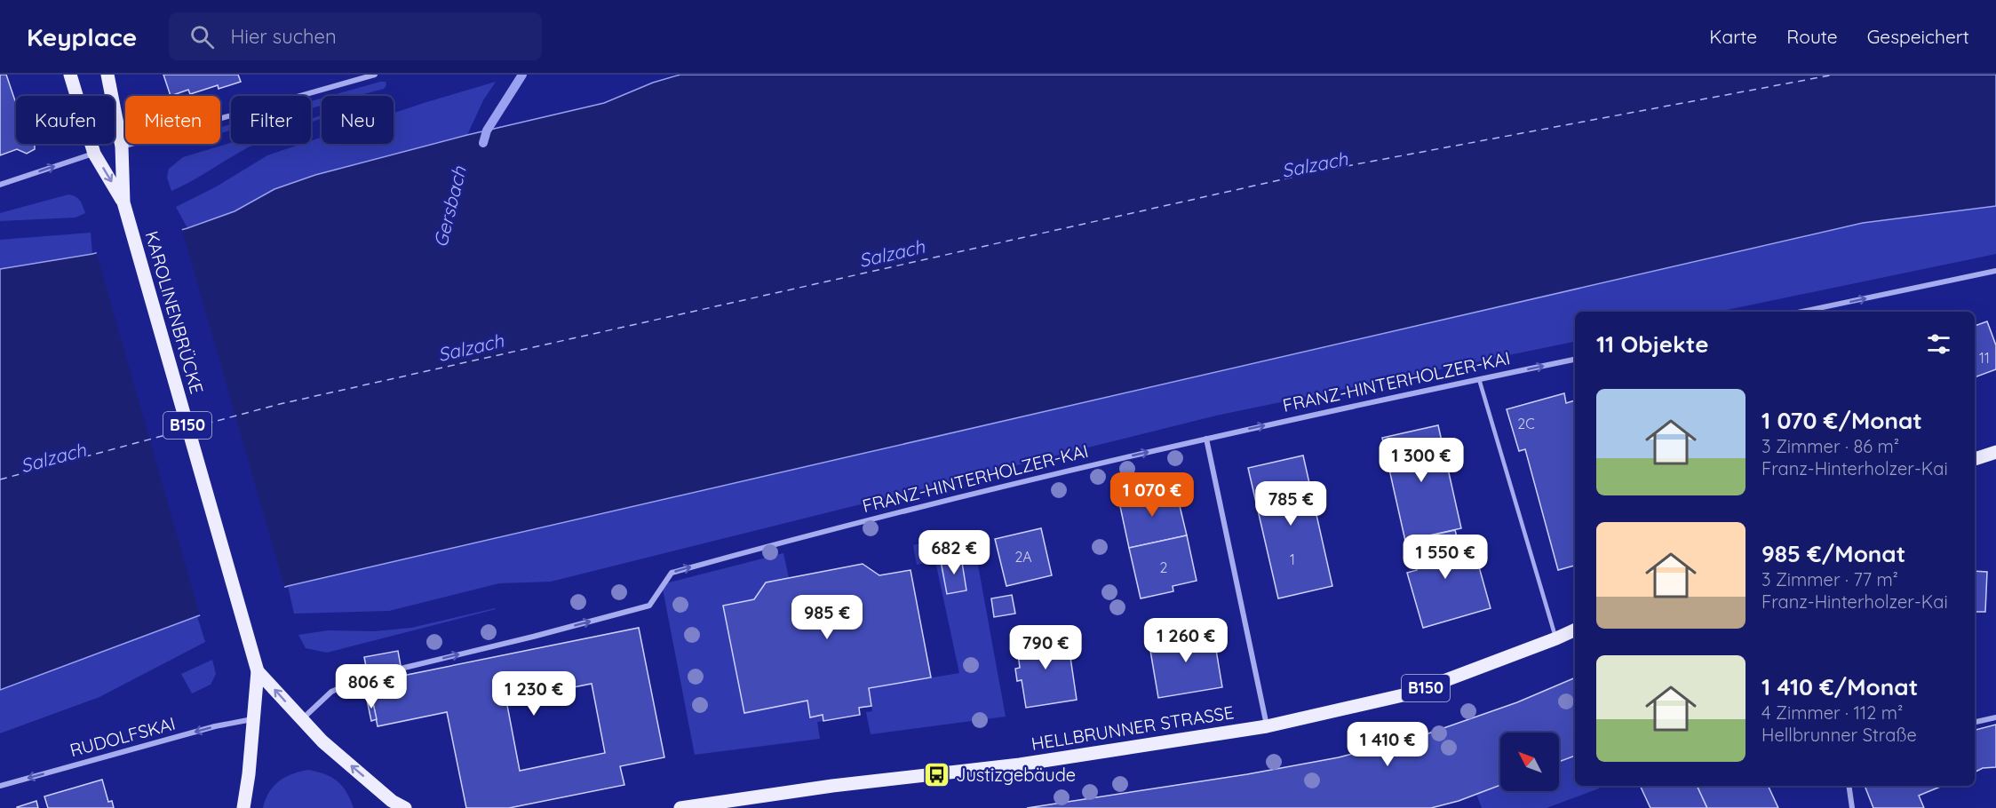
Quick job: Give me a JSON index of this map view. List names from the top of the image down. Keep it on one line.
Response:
{"streets":{"main road":["KAROLINENBRÜCKE","B150","HELLBRUNNER STRASSE"],"street":["FRANZ-HINTERHOLZER-KAI","RUDOLFSKAI"]},"crossings":[["KAROLINENBRÜCKE","B150"],["B150","RUDOLFSKAI"]],"one_way":["FRANZ-HINTERHOLZER-KAI","RUDOLFSKAI"],"water":["Salzach","Gersbach"],"places":{"bus stop":["Justizgebäude"]},"house_numbers":["11","2C","2A","1","2"],"north":"top left","page":{"header":"Keyplace","search":"Hier suchen","nav":["Karte","Route","Gespeichert"],"chip":["Kaufen","Mieten","Filter","Neu"],"heading":"11 Objekte","list":[{"name":"1 070 €/Monat","note":"3 Zimmer · 86 m² · Franz-Hinterholzer-Kai"},{"name":"985 €/Monat","note":"3 Zimmer · 77 m² · Franz-Hinterholzer-Kai"},{"name":"1 410 €/Monat","note":"4 Zimmer · 112 m² · Hellbrunner Straße"}],"price":["1 300 €","1 070 €","785 €","682 €","1 550 €","985 €","1 260 €","790 €","806 €","1 230 €","1 410 €"]}}
